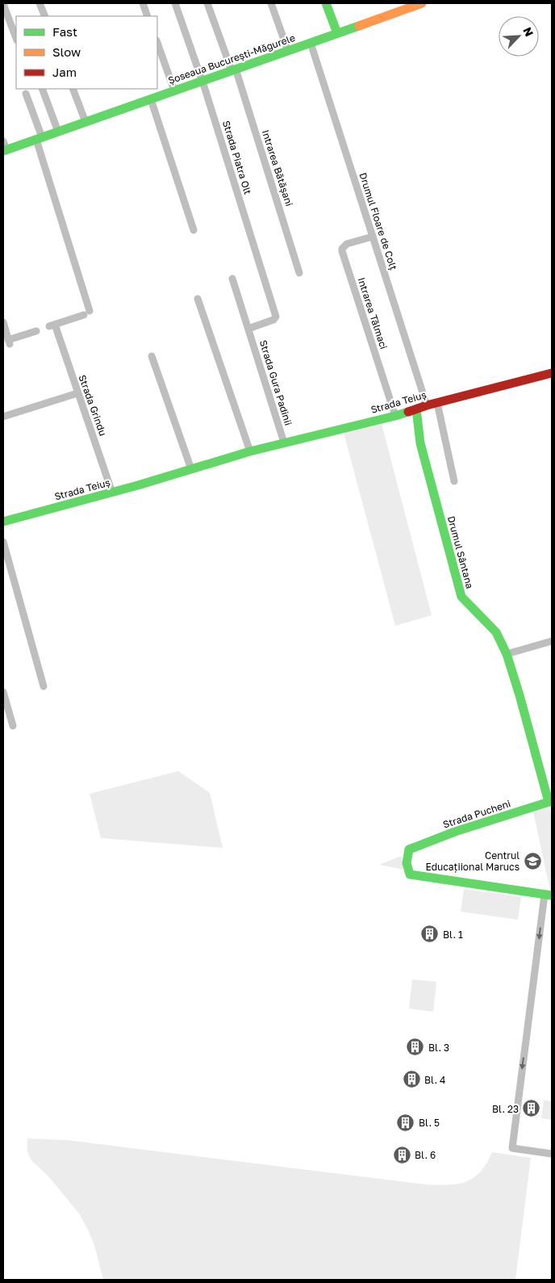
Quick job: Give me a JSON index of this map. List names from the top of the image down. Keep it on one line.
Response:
{"streets":{"street":["Șoseaua București-Măgurele","Strada Piatra Olt","Intrarea Bătășani","Drumul Floare de Colț","Intrarea Tălmaci","Strada Gura Padinii","Strada Teiuș","Strada Grindu","Drumul Sântana","Strada Pucheni"]},"crossings":[["Șoseaua București-Măgurele","Strada Piatra Olt"],["Șoseaua București-Măgurele","Intrarea Bătășani"],["Șoseaua București-Măgurele","Drumul Floare de Colț"],["Șoseaua București-Măgurele","Strada Grindu"],["Strada Piatra Olt","Strada Gura Padinii"],["Drumul Floare de Colț","Intrarea Tălmaci"],["Drumul Floare de Colț","Strada Teiuș"],["Intrarea Tălmaci","Strada Teiuș"],["Strada Gura Padinii","Strada Teiuș"],["Strada Teiuș","Strada Grindu"],["Strada Teiuș","Drumul Sântana"],["Drumul Sântana","Strada Pucheni"]],"places":{"school or university":["Centrul Educațiional Marucs"],"building":["Bl. 1","Bl. 3","Bl. 4","Bl. 23","Bl. 5","Bl. 6"]},"legend":["Fast","Slow","Jam"],"north":"top right"}
